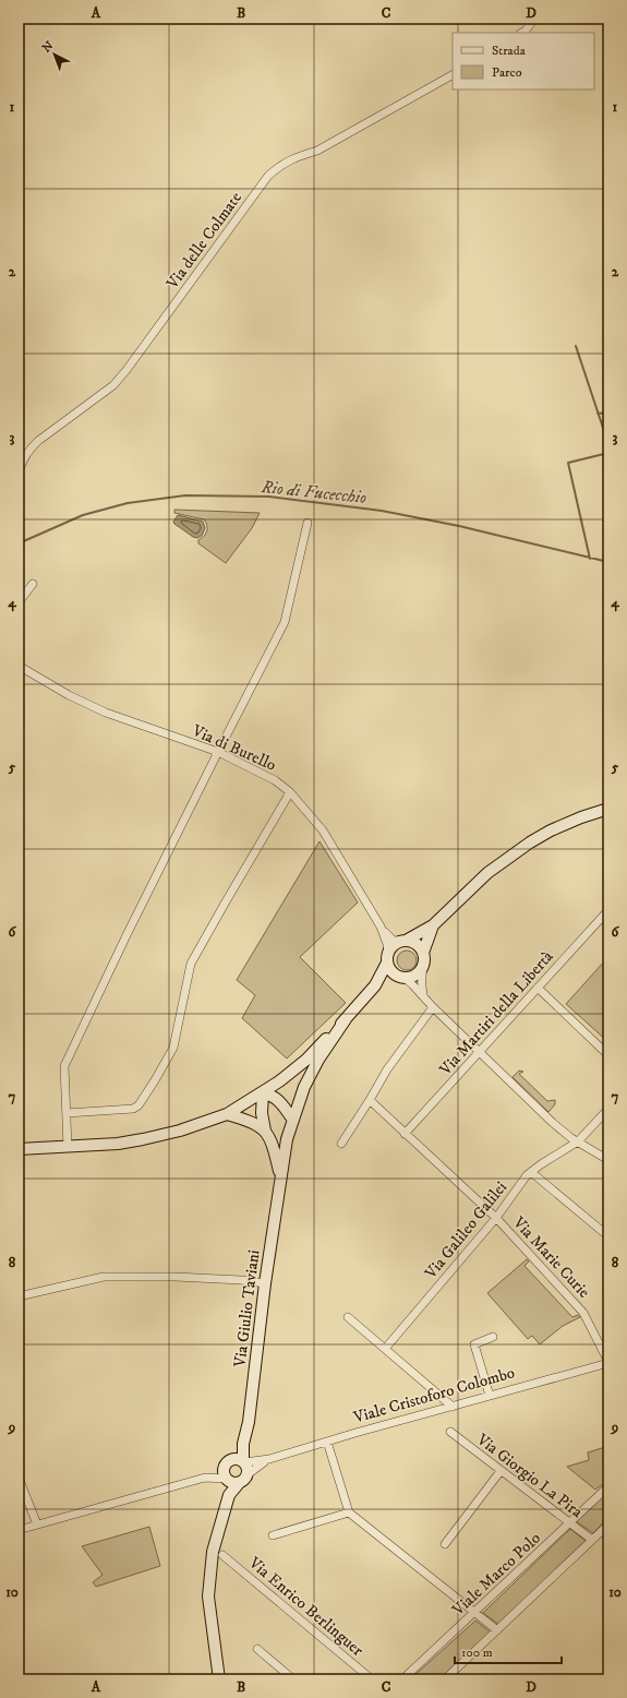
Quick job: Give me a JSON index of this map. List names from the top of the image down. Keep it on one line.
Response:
{"streets":{"main road":["Via Giulio Taviani","Viale Cristoforo Colombo"],"street":["Via delle Colmate","Via di Burello","Via Martiri della Libertà","Via Galileo Galilei","Via Marie Curie","Via Giorgio La Pira","Viale Marco Polo","Via Enrico Berlinguer"]},"crossings":[["Via Martiri della Libertà","Via Marie Curie"],["Via Galileo Galilei","Via Marie Curie"],["Via Marie Curie","Viale Cristoforo Colombo"],["Via Giulio Taviani","Viale Cristoforo Colombo"],["Via Giorgio La Pira","Viale Marco Polo"]],"water":["Rio di Fucecchio"],"legend":["Strada","Parco"],"scale_bar":"100 m","north":"top left","grid":{"columns":["A","B","C","D"],"rows":["1","2","3","4","5","6","7","8","9","10"]}}
